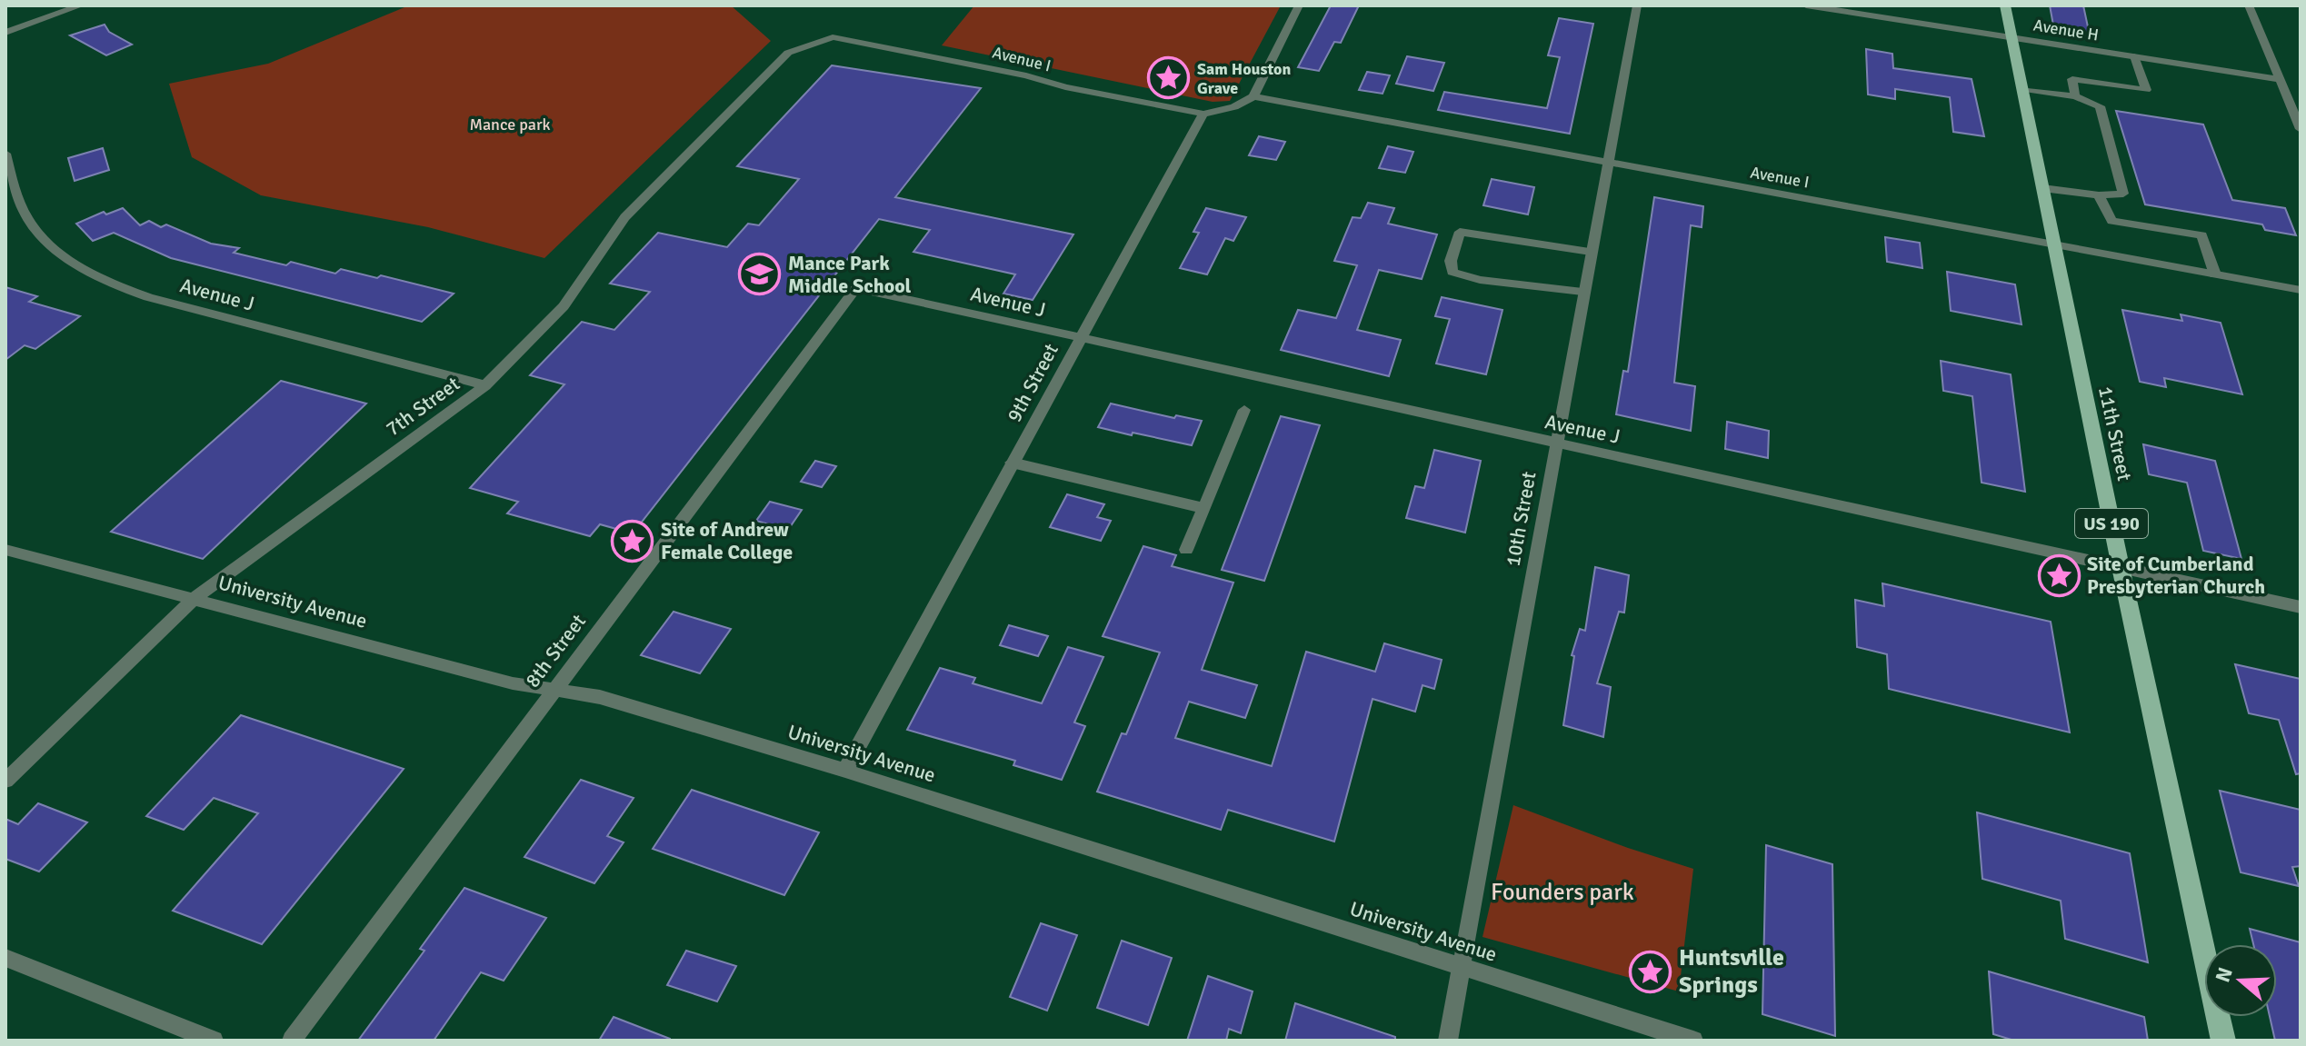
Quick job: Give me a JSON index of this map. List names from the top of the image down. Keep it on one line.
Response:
{"streets":{"main road":["11th Street","US 190"],"street":["Avenue H","Avenue I","Avenue J","9th Street","7th Street","10th Street","University Avenue","8th Street"]},"crossings":[["Avenue H","11th Street"],["Avenue I","9th Street"],["Avenue I","7th Street"],["Avenue I","11th Street"],["Avenue I","10th Street"],["Avenue J","9th Street"],["Avenue J","7th Street"],["Avenue J","11th Street"],["Avenue J","10th Street"],["Avenue J","8th Street"],["9th Street","University Avenue"],["7th Street","University Avenue"],["10th Street","University Avenue"],["University Avenue","8th Street"]],"parks":["Mance park","Founders park"],"places":{"place":["Sam Houston Grave","Site of Andrew Female College","Site of Cumberland Presbyterian Church","Huntsville Springs"],"school or university":["Mance Park Middle School"]},"north":"left"}
